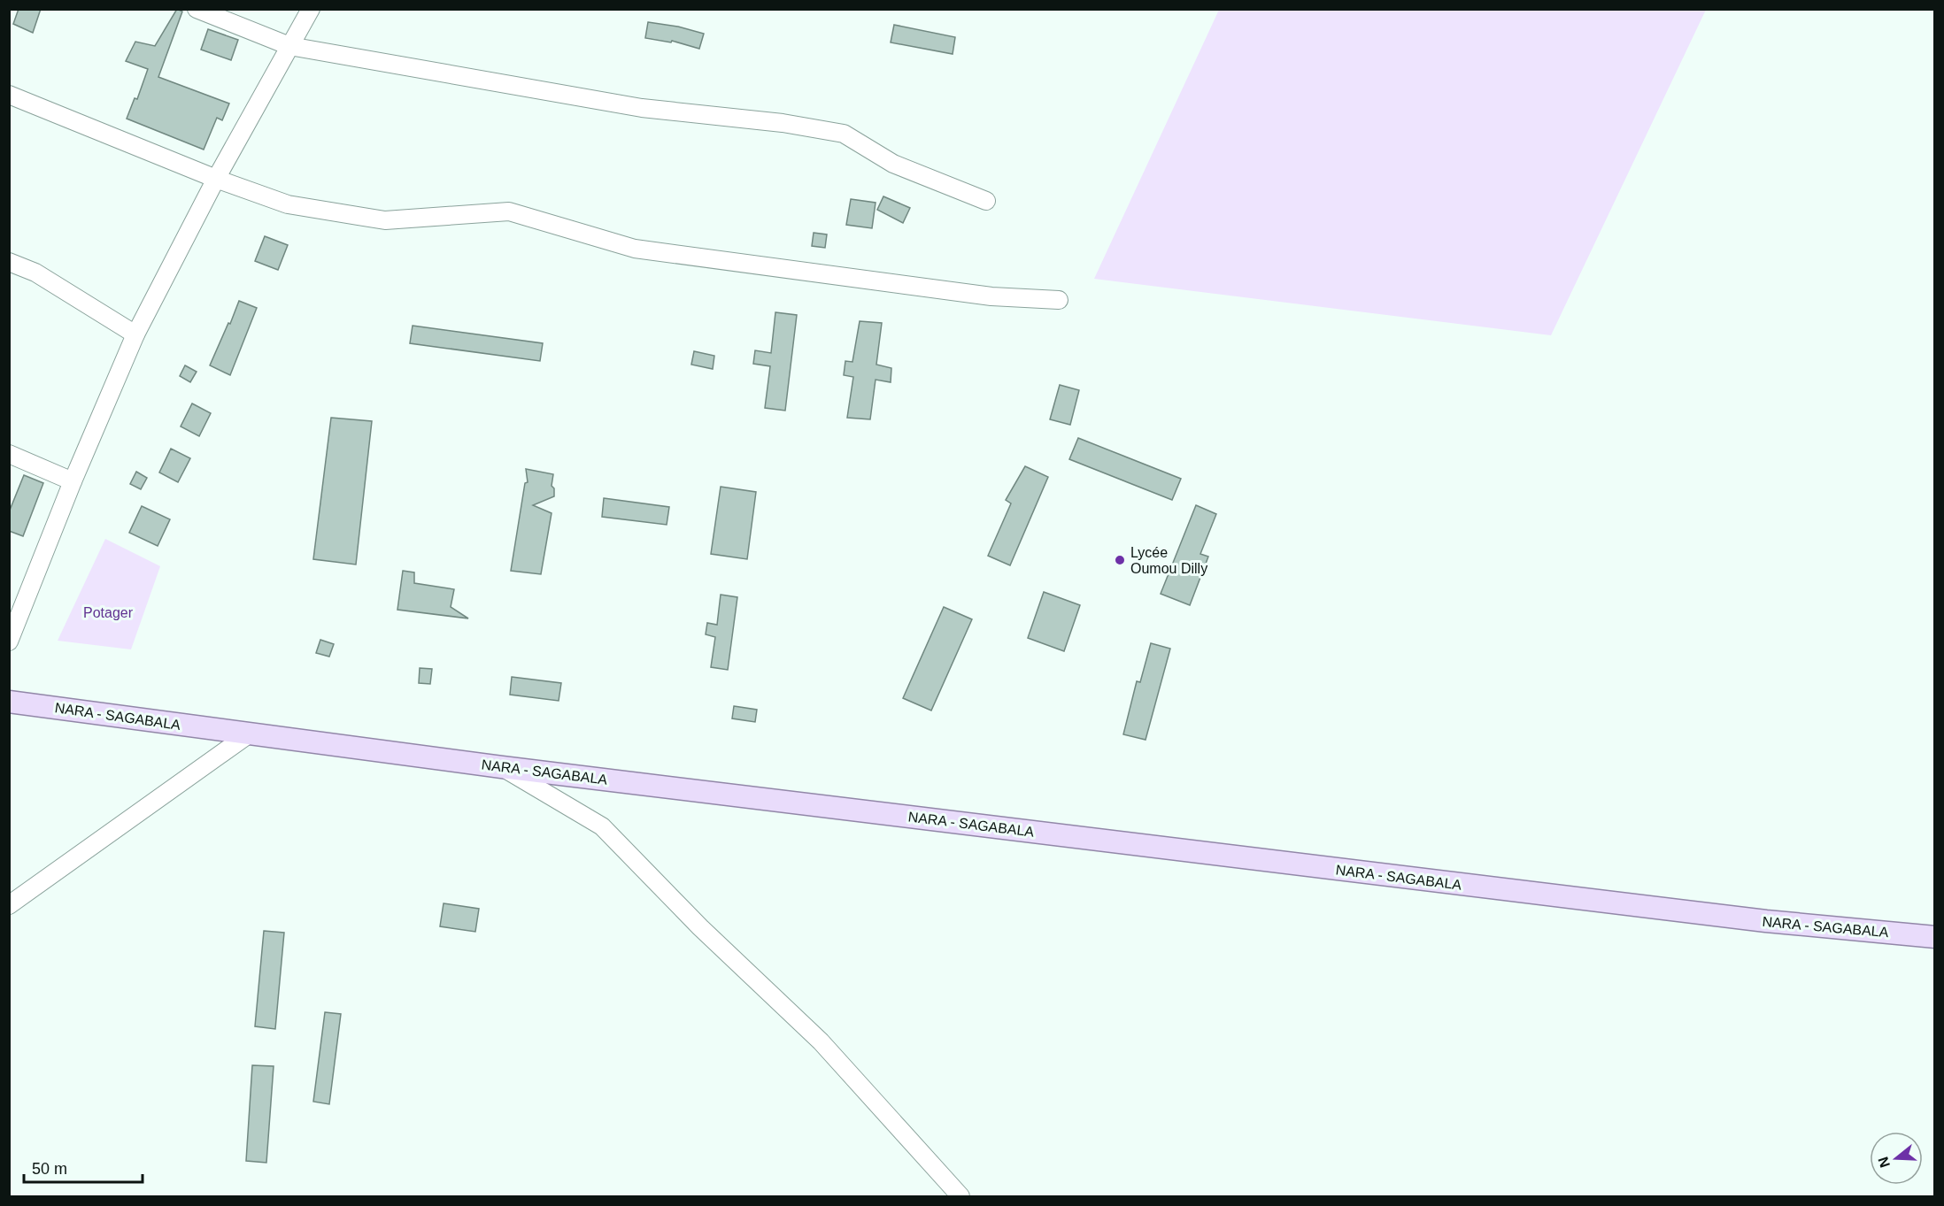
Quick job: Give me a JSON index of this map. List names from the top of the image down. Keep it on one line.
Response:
{"streets":{"main road":["NARA - SAGABALA"]},"parks":["Potager"],"places":["Lycée Oumou Dilly"],"scale_bar":"50 m","north":"left"}
